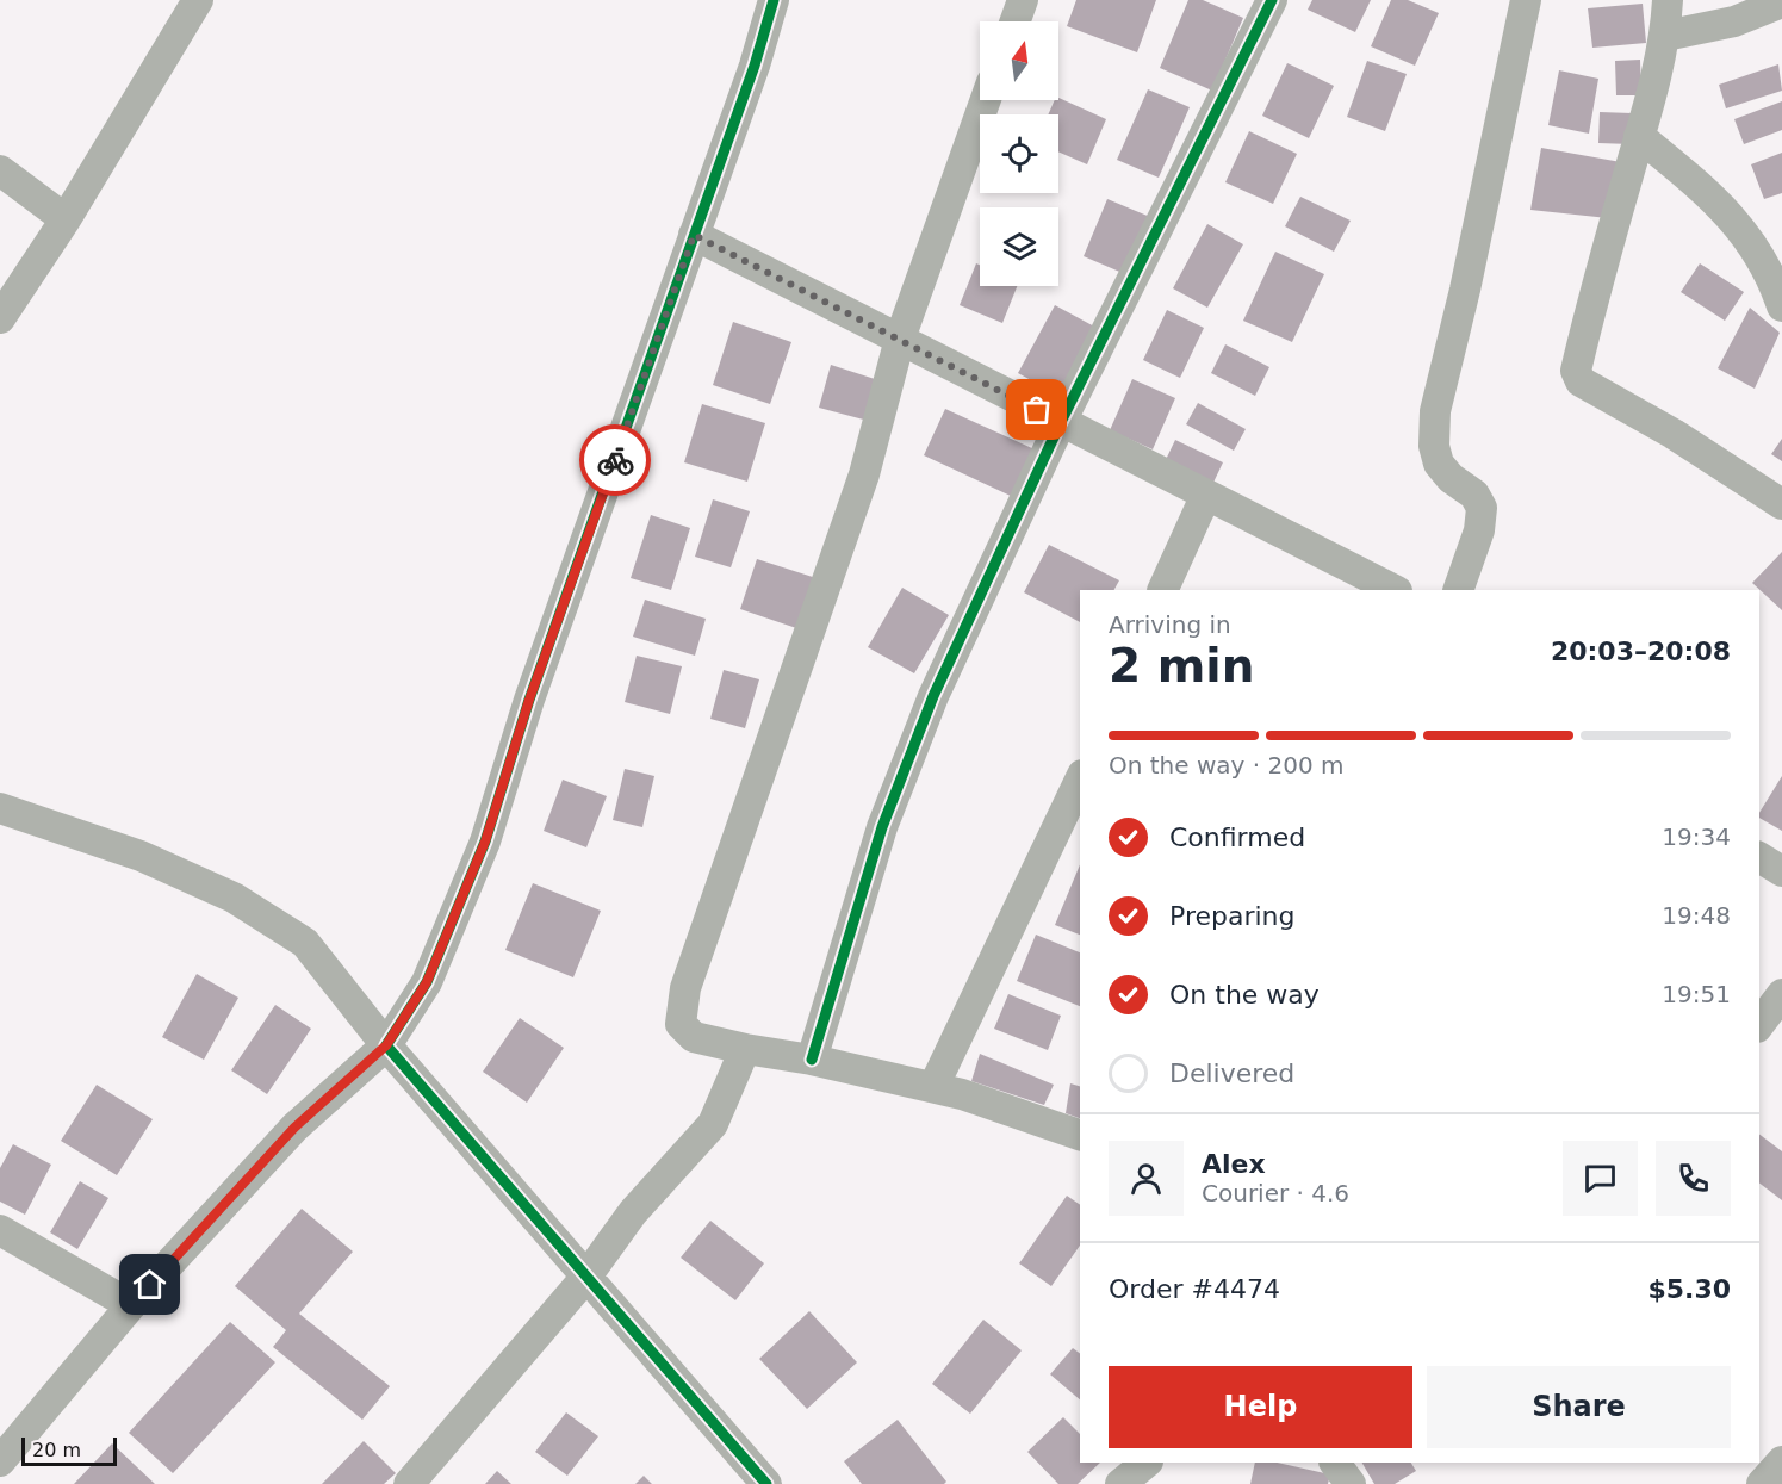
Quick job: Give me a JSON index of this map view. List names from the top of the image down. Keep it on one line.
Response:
{"scale_bar":"20 m","north":"top","page":{"heading":["2 min","Arriving in","20:03–20:08"],"panel":["Alex","Courier · 4.6","Order #4474","$5.30"],"bar":"On the way · 200 m","list":[["Confirmed","19:34"],["Preparing","19:48"],["On the way","19:51"],"Delivered"],"buttons":["Help","Share"],"scale":"20 m"}}
